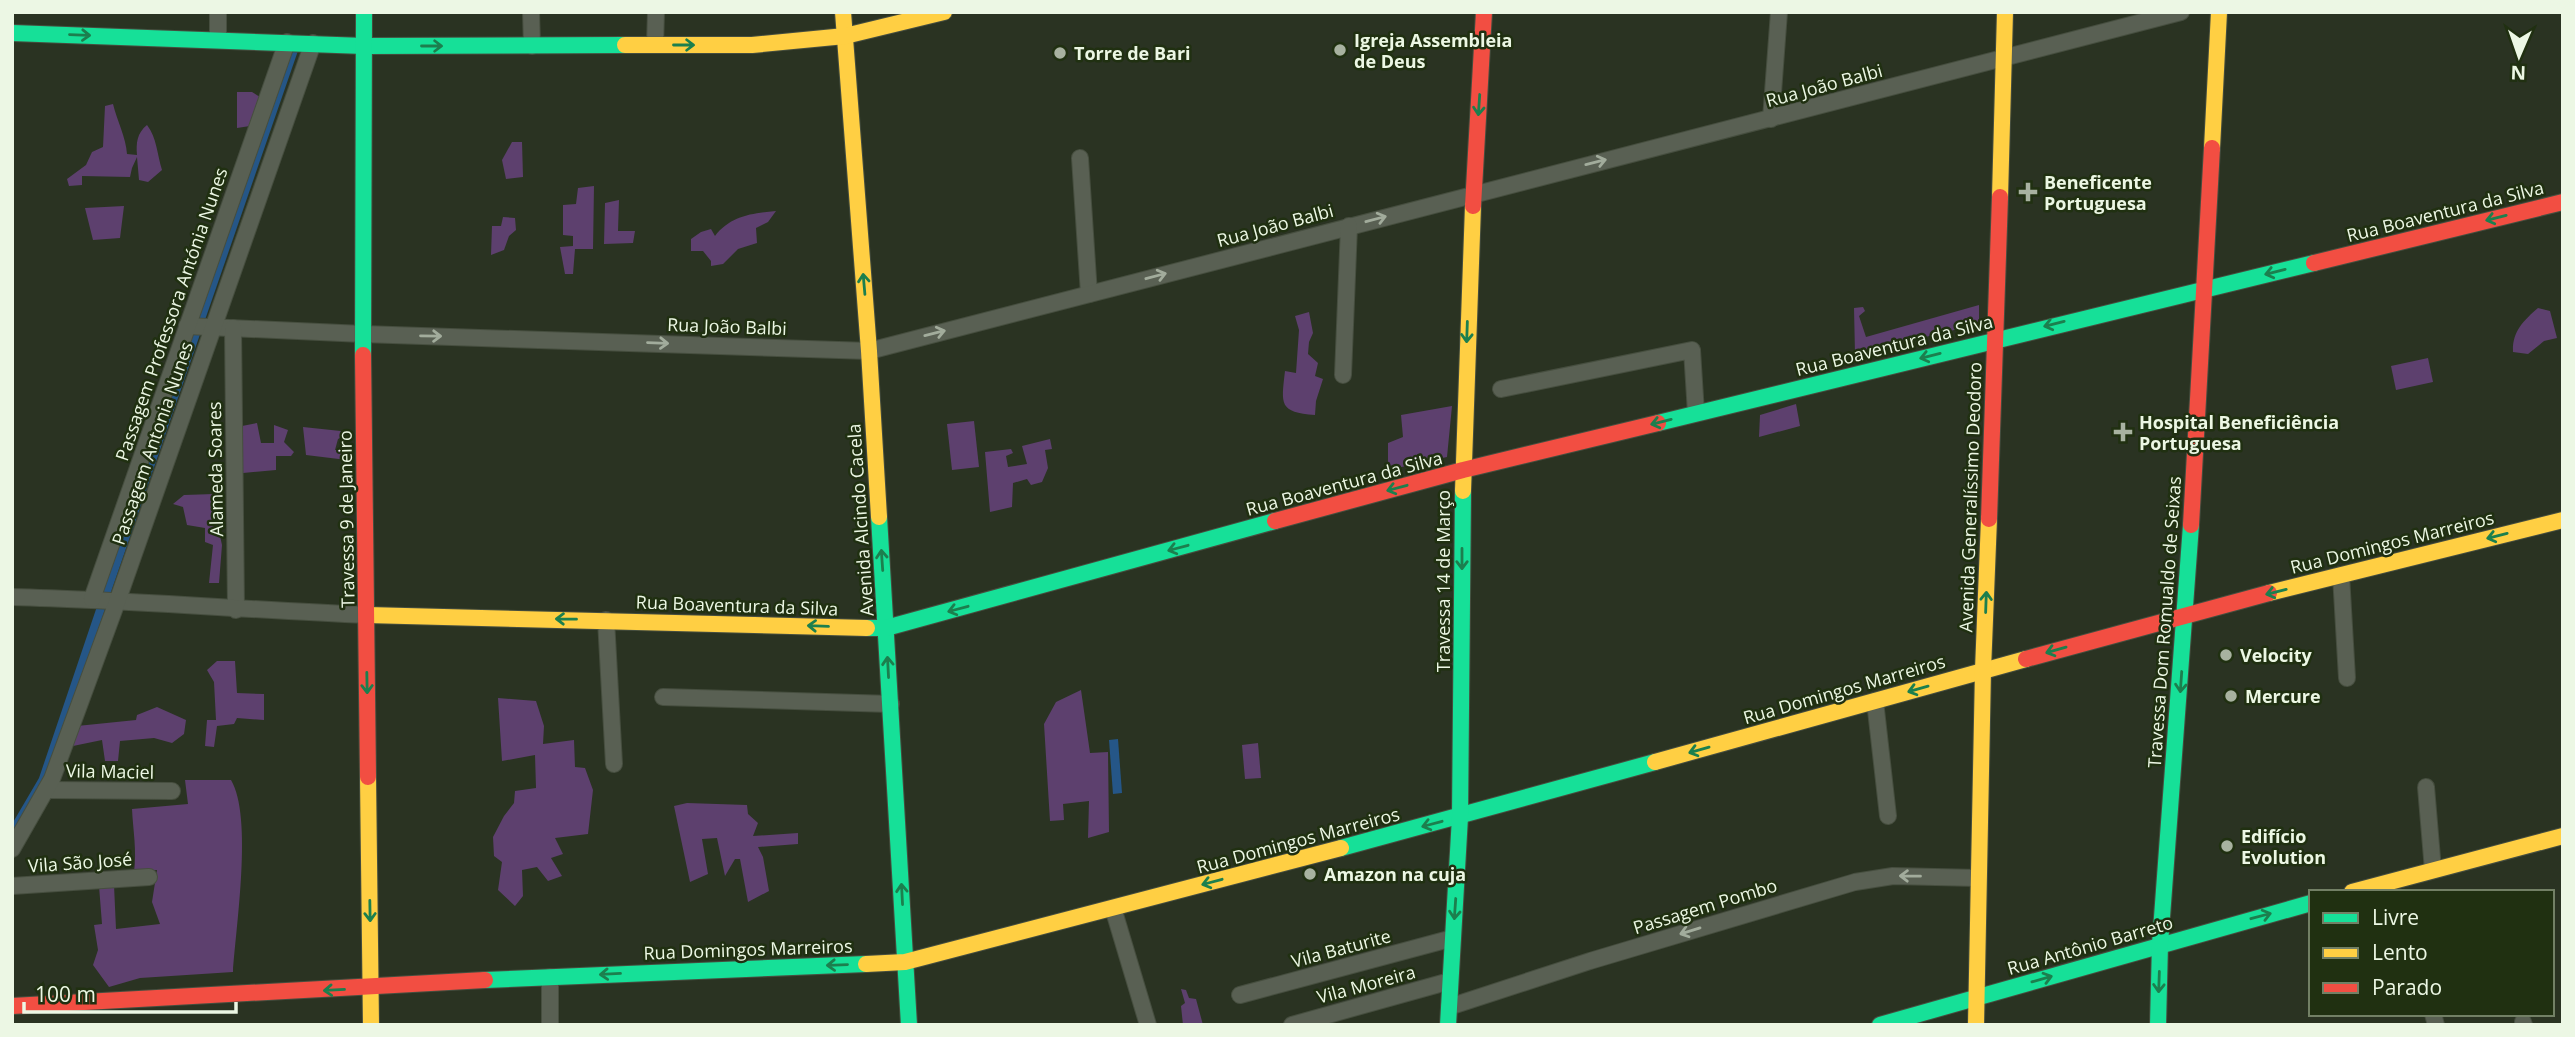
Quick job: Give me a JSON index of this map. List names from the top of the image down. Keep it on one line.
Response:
{"streets":{"street":["Rua João Balbi","Rua Boaventura da Silva","Passagem Professora Antónia Nunes","Passagem Antonia Nunes","Alameda Soares","Avenida Generalíssimo Deodoro","Travessa 9 de Janeiro","Avenida Alcindo Cacela","Rua Domingos Marreiros","Travessa 14 de Março","Travessa Dom Romualdo de Seixas","Vila Maciel","Vila São José","Passagem Pombo","Rua Antônio Barreto","Vila Baturite","Vila Moreira"]},"crossings":[["Rua João Balbi","Passagem Professora Antónia Nunes"],["Rua João Balbi","Passagem Antonia Nunes"],["Rua João Balbi","Alameda Soares"],["Rua João Balbi","Avenida Generalíssimo Deodoro"],["Rua João Balbi","Travessa 9 de Janeiro"],["Rua João Balbi","Avenida Alcindo Cacela"],["Rua João Balbi","Travessa 14 de Março"],["Rua Boaventura da Silva","Passagem Professora Antónia Nunes"],["Rua Boaventura da Silva","Passagem Antonia Nunes"],["Rua Boaventura da Silva","Alameda Soares"],["Rua Boaventura da Silva","Avenida Generalíssimo Deodoro"],["Rua Boaventura da Silva","Travessa 9 de Janeiro"],["Rua Boaventura da Silva","Avenida Alcindo Cacela"],["Rua Boaventura da Silva","Travessa 14 de Março"],["Rua Boaventura da Silva","Travessa Dom Romualdo de Seixas"],["Passagem Antonia Nunes","Vila Maciel"],["Avenida Generalíssimo Deodoro","Rua Domingos Marreiros"],["Avenida Generalíssimo Deodoro","Passagem Pombo"],["Avenida Generalíssimo Deodoro","Rua Antônio Barreto"],["Travessa 9 de Janeiro","Rua Domingos Marreiros"],["Avenida Alcindo Cacela","Rua Domingos Marreiros"],["Rua Domingos Marreiros","Travessa 14 de Março"],["Rua Domingos Marreiros","Travessa Dom Romualdo de Seixas"],["Travessa 14 de Março","Passagem Pombo"],["Travessa 14 de Março","Vila Baturite"],["Travessa 14 de Março","Vila Moreira"],["Travessa Dom Romualdo de Seixas","Rua Antônio Barreto"]],"one_way":["Rua João Balbi","Rua Boaventura da Silva","Travessa 9 de Janeiro","Avenida Alcindo Cacela","Rua Domingos Marreiros","Travessa 14 de Março","Travessa Dom Romualdo de Seixas","Passagem Pombo","Rua Antônio Barreto"],"places":{"other":["Igreja Assembleia de Deus","Torre de Bari","Velocity","Mercure","Edifício Evolution","Amazon na cuja"],"health":["Beneficente Portuguesa","Hospital Beneficiência Portuguesa"]},"legend":["Livre","Lento","Parado"],"scale_bar":"100 m","north":"bottom"}
